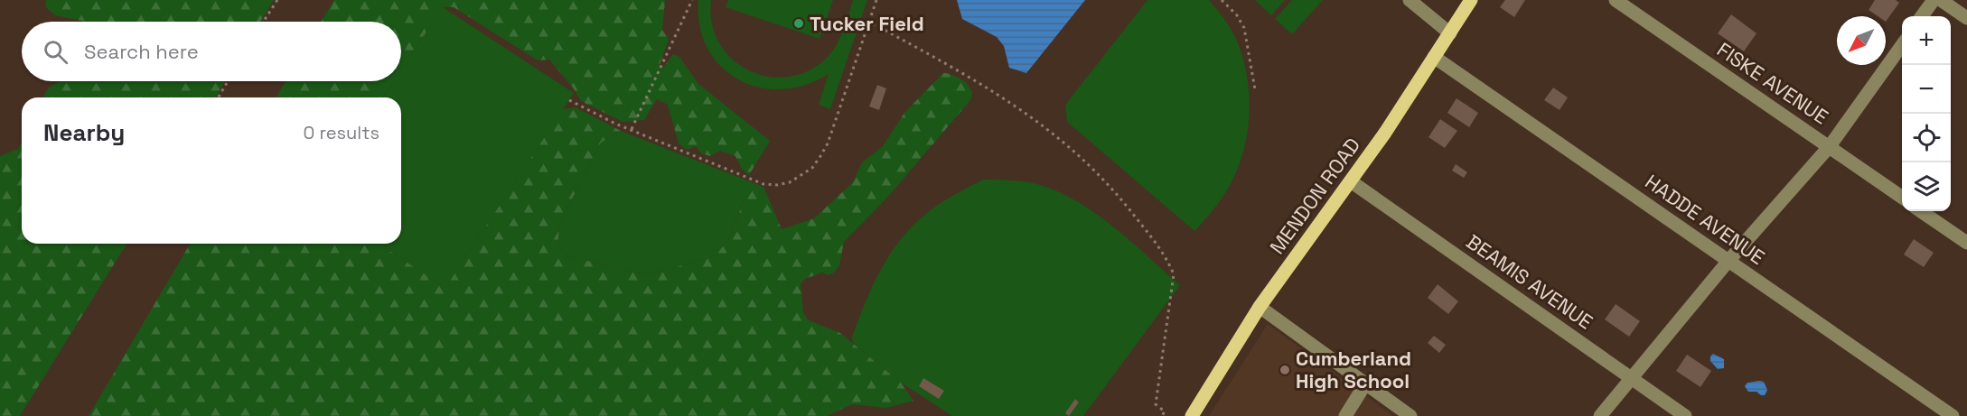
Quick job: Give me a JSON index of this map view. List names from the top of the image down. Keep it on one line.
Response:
{"streets":{"main road":["MENDON ROAD"],"street":["FISKE AVENUE","HADDE AVENUE","BEAMIS AVENUE"]},"crossings":[["MENDON ROAD","HADDE AVENUE"],["MENDON ROAD","BEAMIS AVENUE"]],"places":["Tucker Field","Cumberland High School"],"north":"bottom left","page":{"map_buttons":["+","−"],"search":"Search here","heading":["Nearby","0 results"]}}
